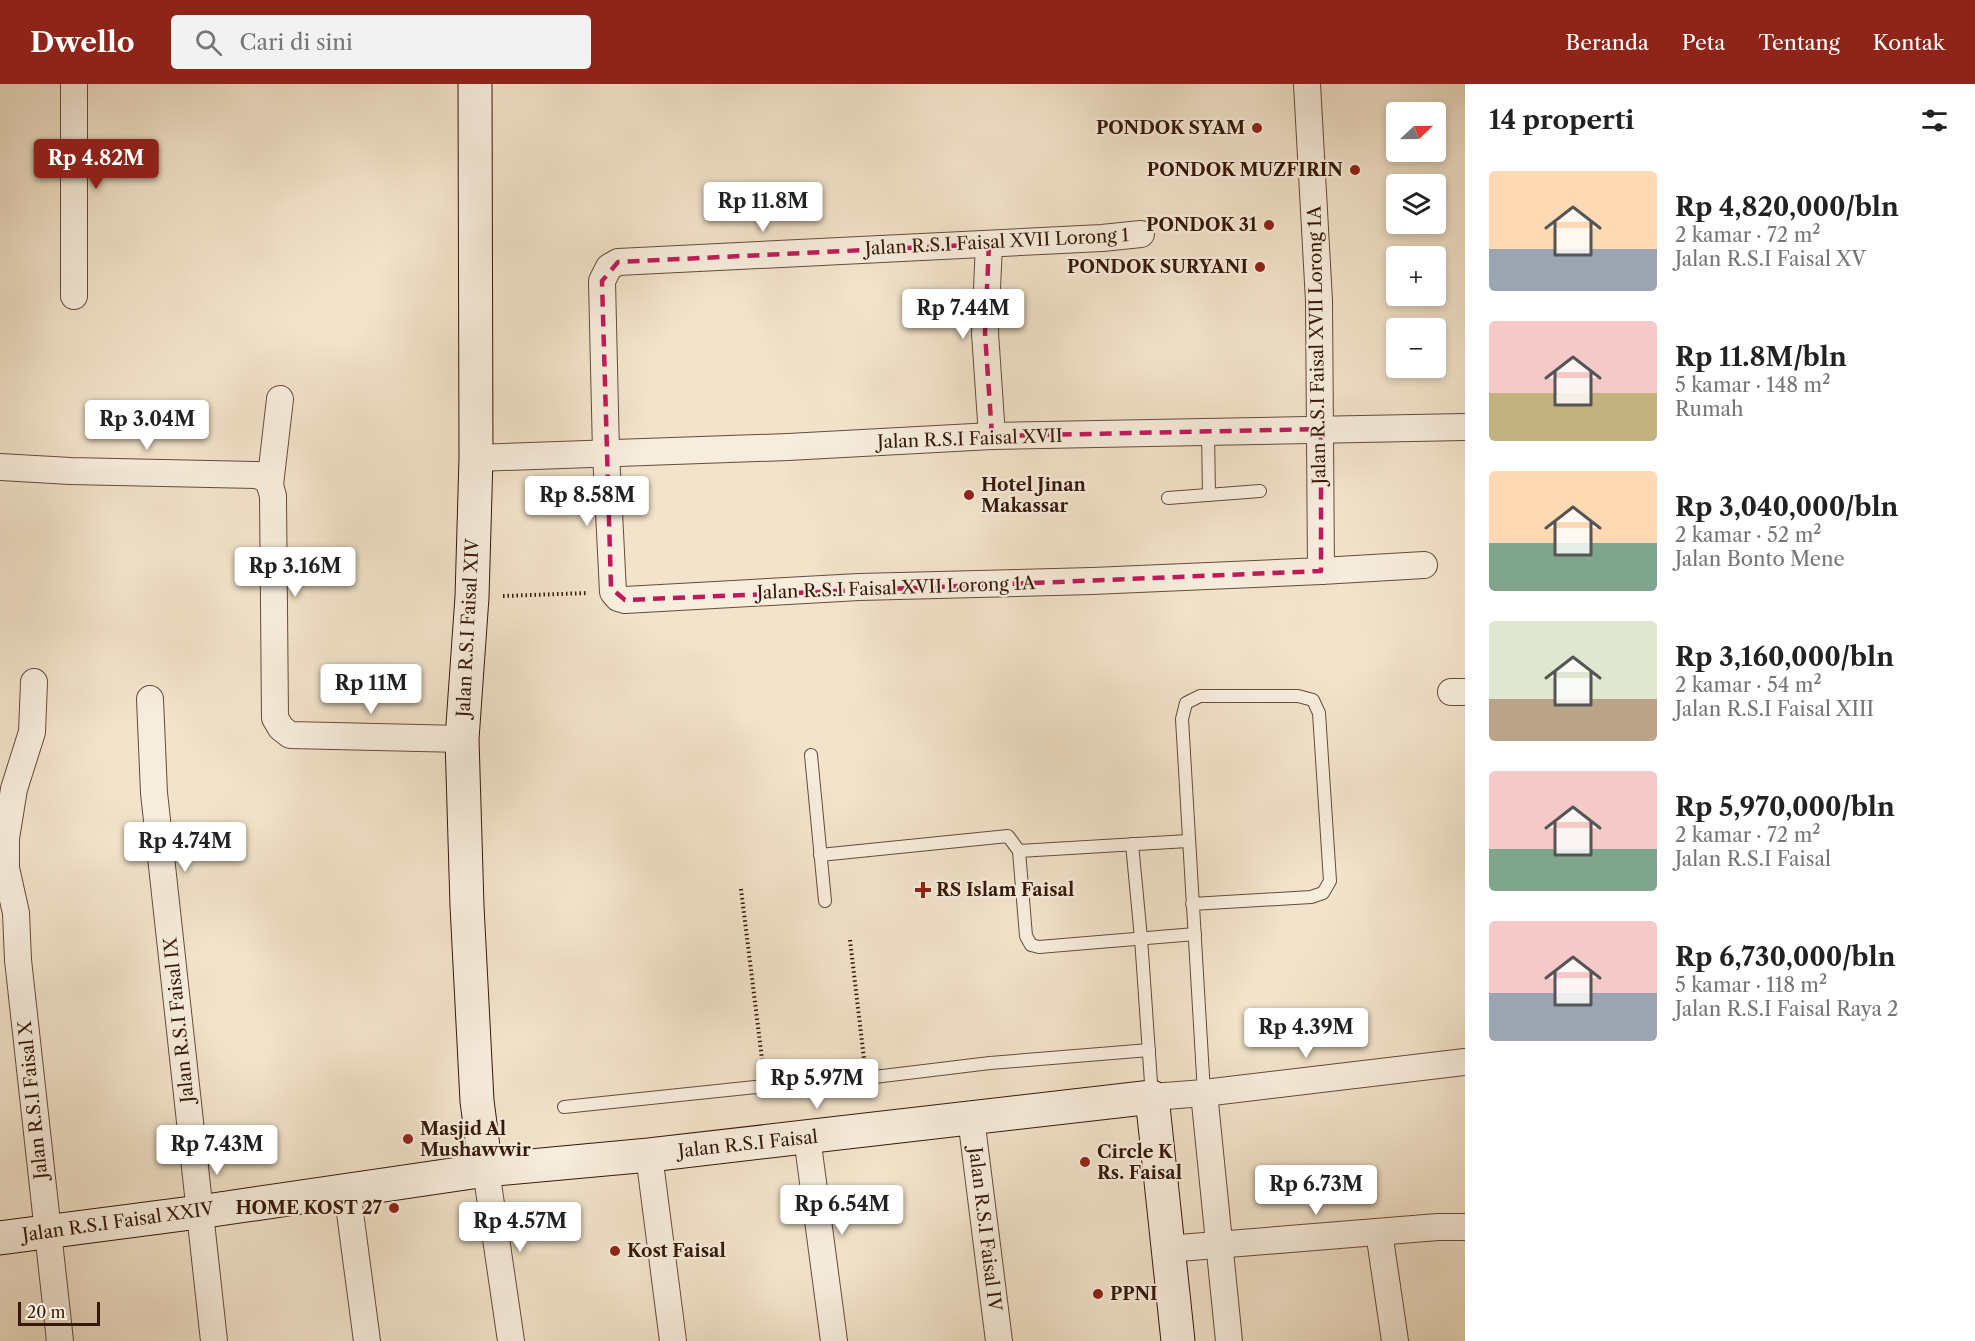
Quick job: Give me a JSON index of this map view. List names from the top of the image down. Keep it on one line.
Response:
{"streets":{"street":["Jalan R.S.I Faisal XVII Lorong 1","Jalan R.S.I Faisal XVII Lorong 1A","Jalan R.S.I Faisal XVII","Jalan R.S.I Faisal XIV","Jalan R.S.I Faisal IX","Jalan R.S.I Faisal X","Jalan R.S.I Faisal","Jalan R.S.I Faisal XXIV","Jalan R.S.I Faisal IV"]},"crossings":[["Jalan R.S.I Faisal XVII Lorong 1","Jalan R.S.I Faisal XVII"],["Jalan R.S.I Faisal XVII Lorong 1A","Jalan R.S.I Faisal XVII"],["Jalan R.S.I Faisal XVII","Jalan R.S.I Faisal XIV"],["Jalan R.S.I Faisal XIV","Jalan R.S.I Faisal"],["Jalan R.S.I Faisal XIV","Jalan R.S.I Faisal XXIV"],["Jalan R.S.I Faisal IX","Jalan R.S.I Faisal XXIV"],["Jalan R.S.I Faisal X","Jalan R.S.I Faisal XXIV"],["Jalan R.S.I Faisal","Jalan R.S.I Faisal XXIV"],["Jalan R.S.I Faisal","Jalan R.S.I Faisal IV"]],"places":{"other":["PONDOK SYAM","PONDOK MUZFIRIN","PONDOK 31","PONDOK SURYANI","Hotel Jinan Makassar","Masjid Al Mushawwir","Circle K Rs. Faisal","HOME KOST 27","Kost Faisal","PPNI"],"health":["RS Islam Faisal"]},"scale_bar":"20 m","north":"right","page":{"header":"Dwello","search":"Cari di sini","nav":["Beranda","Peta","Tentang","Kontak"],"heading":"14 properti","map_buttons":["+","−"],"price":["Rp 4.82M","Rp 11.8M","Rp 7.44M","Rp 3.04M","Rp 8.58M","Rp 3.16M","Rp 11M","Rp 4.74M","Rp 4.39M","Rp 5.97M","Rp 7.43M","Rp 6.73M","Rp 6.54M","Rp 4.57M"],"list":[{"name":"Rp 4,820,000/bln","note":"2 kamar · 72 m² · Jalan R.S.I Faisal XV"},{"name":"Rp 11.8M/bln","note":"5 kamar · 148 m² · Rumah"},{"name":"Rp 3,040,000/bln","note":"2 kamar · 52 m² · Jalan Bonto Mene"},{"name":"Rp 3,160,000/bln","note":"2 kamar · 54 m² · Jalan R.S.I Faisal XIII"},{"name":"Rp 5,970,000/bln","note":"2 kamar · 72 m² · Jalan R.S.I Faisal"},{"name":"Rp 6,730,000/bln","note":"5 kamar · 118 m² · Jalan R.S.I Faisal Raya 2"}],"scale":"20 m"}}
